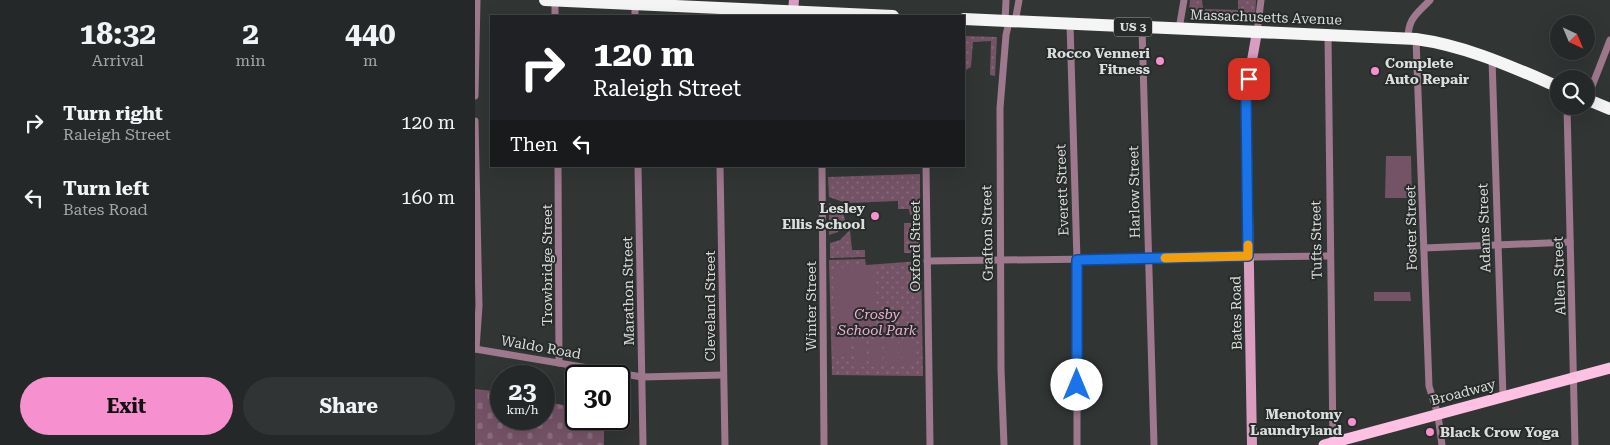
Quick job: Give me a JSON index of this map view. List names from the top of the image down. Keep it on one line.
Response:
{"streets":{"highway":["Massachusetts Avenue","US 3"],"main road":["Broadway"],"street":["Everett Street","Harlow Street","Foster Street","Adams Street","Grafton Street","Tufts Street","Oxford Street","Trowbridge Street","Allen Street","Marathon Street","Cleveland Street","Winter Street","Bates Road","Waldo Road"]},"crossings":[["Massachusetts Avenue","Everett Street"],["Massachusetts Avenue","Harlow Street"],["Massachusetts Avenue","Foster Street"],["Massachusetts Avenue","Adams Street"],["Massachusetts Avenue","Grafton Street"],["Massachusetts Avenue","Tufts Street"],["Massachusetts Avenue","Bates Road"],["Foster Street","Broadway"],["Adams Street","Broadway"],["Tufts Street","Broadway"],["Trowbridge Street","Waldo Road"],["Allen Street","Broadway"],["Marathon Street","Waldo Road"],["Cleveland Street","Waldo Road"]],"parks":["Crosby School Park"],"places":["Rocco Venneri Fitness","Complete Auto Repair","Lesley Ellis School","Menotomy Laundryland","Black Crow Yoga"],"north":"bottom right","page":{"eta":["18:32","Arrival","2","min","440","m"],"turn":["120 m","Raleigh Street"],"list":[{"name":"Turn right","note":"Raleigh Street","value":"120 m"},{"name":"Turn left","note":"Bates Road","value":"160 m"}],"then":"Then","speed":"23 km/h","limit":"30","buttons":["Exit","Share"]}}
